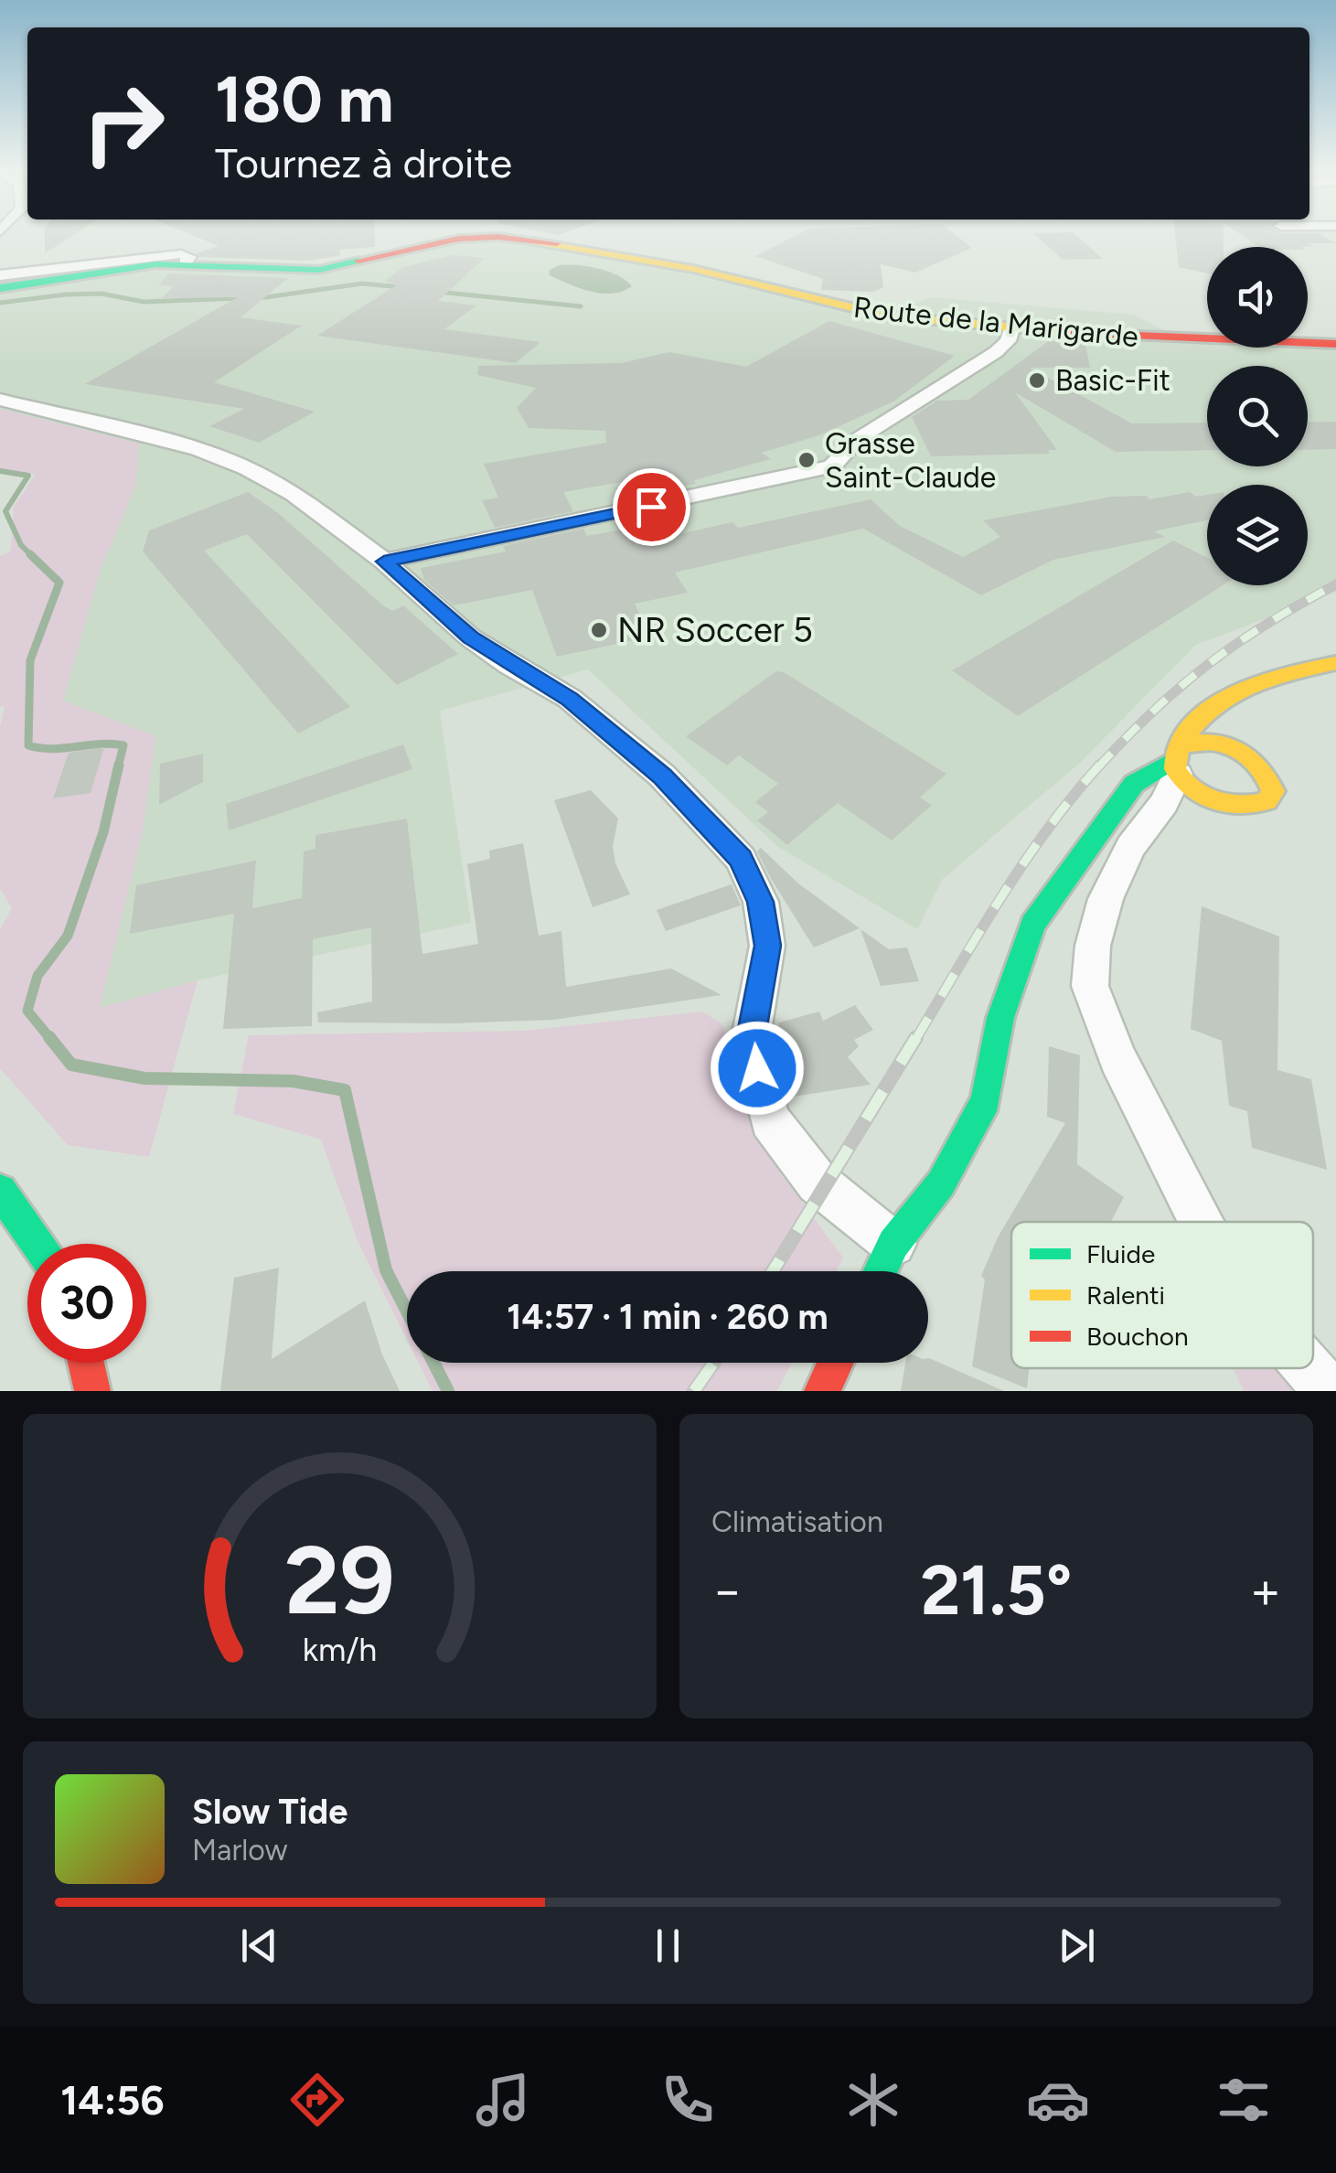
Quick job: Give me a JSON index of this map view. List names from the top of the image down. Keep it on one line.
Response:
{"streets":{"main road":["Route de la Marigarde"]},"places":["Basic-Fit","Grasse Saint-Claude","NR Soccer 5"],"legend":["Fluide","Ralenti","Bouchon"],"page":{"turn":["180 m","Tournez à droite"],"limit":"30","trip":"14:57 · 1 min · 260 m","tile":"Climatisation","heat":["−","21.5°","+"],"song":["Slow Tide","Marlow"],"tabs":"14:56","gauge":["29","km/h"]}}
